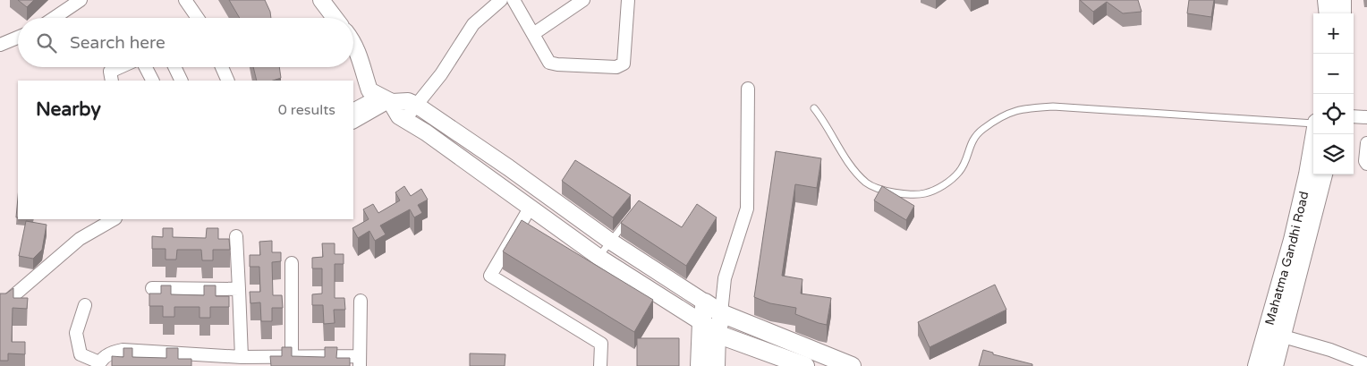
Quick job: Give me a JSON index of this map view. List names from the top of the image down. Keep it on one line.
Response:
{"streets":{"main road":["Mahatma Gandhi Road"]},"page":{"map_buttons":["+","−"],"search":"Search here","heading":["Nearby","0 results"]}}
